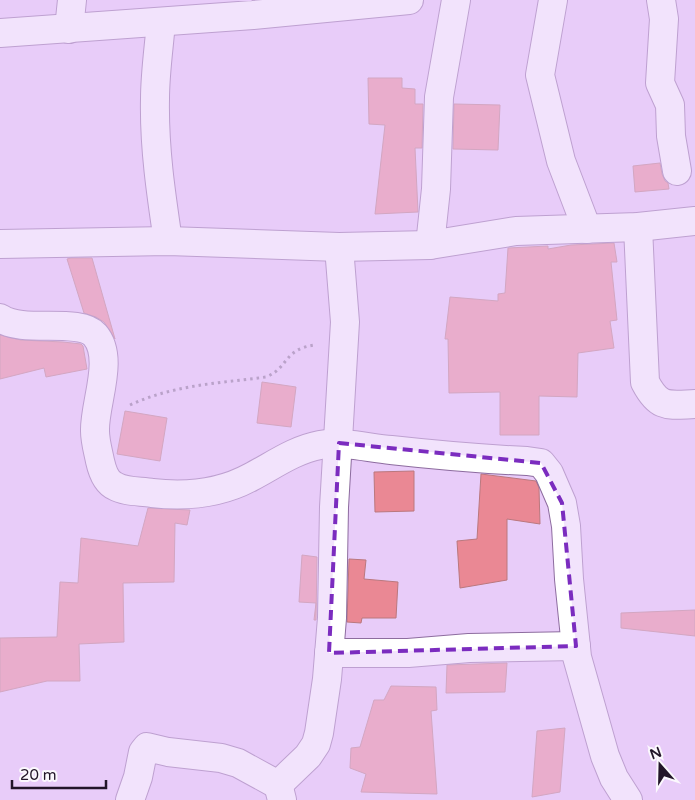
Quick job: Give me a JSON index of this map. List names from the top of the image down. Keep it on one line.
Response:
{"scale_bar":"20 m","north":"top"}
